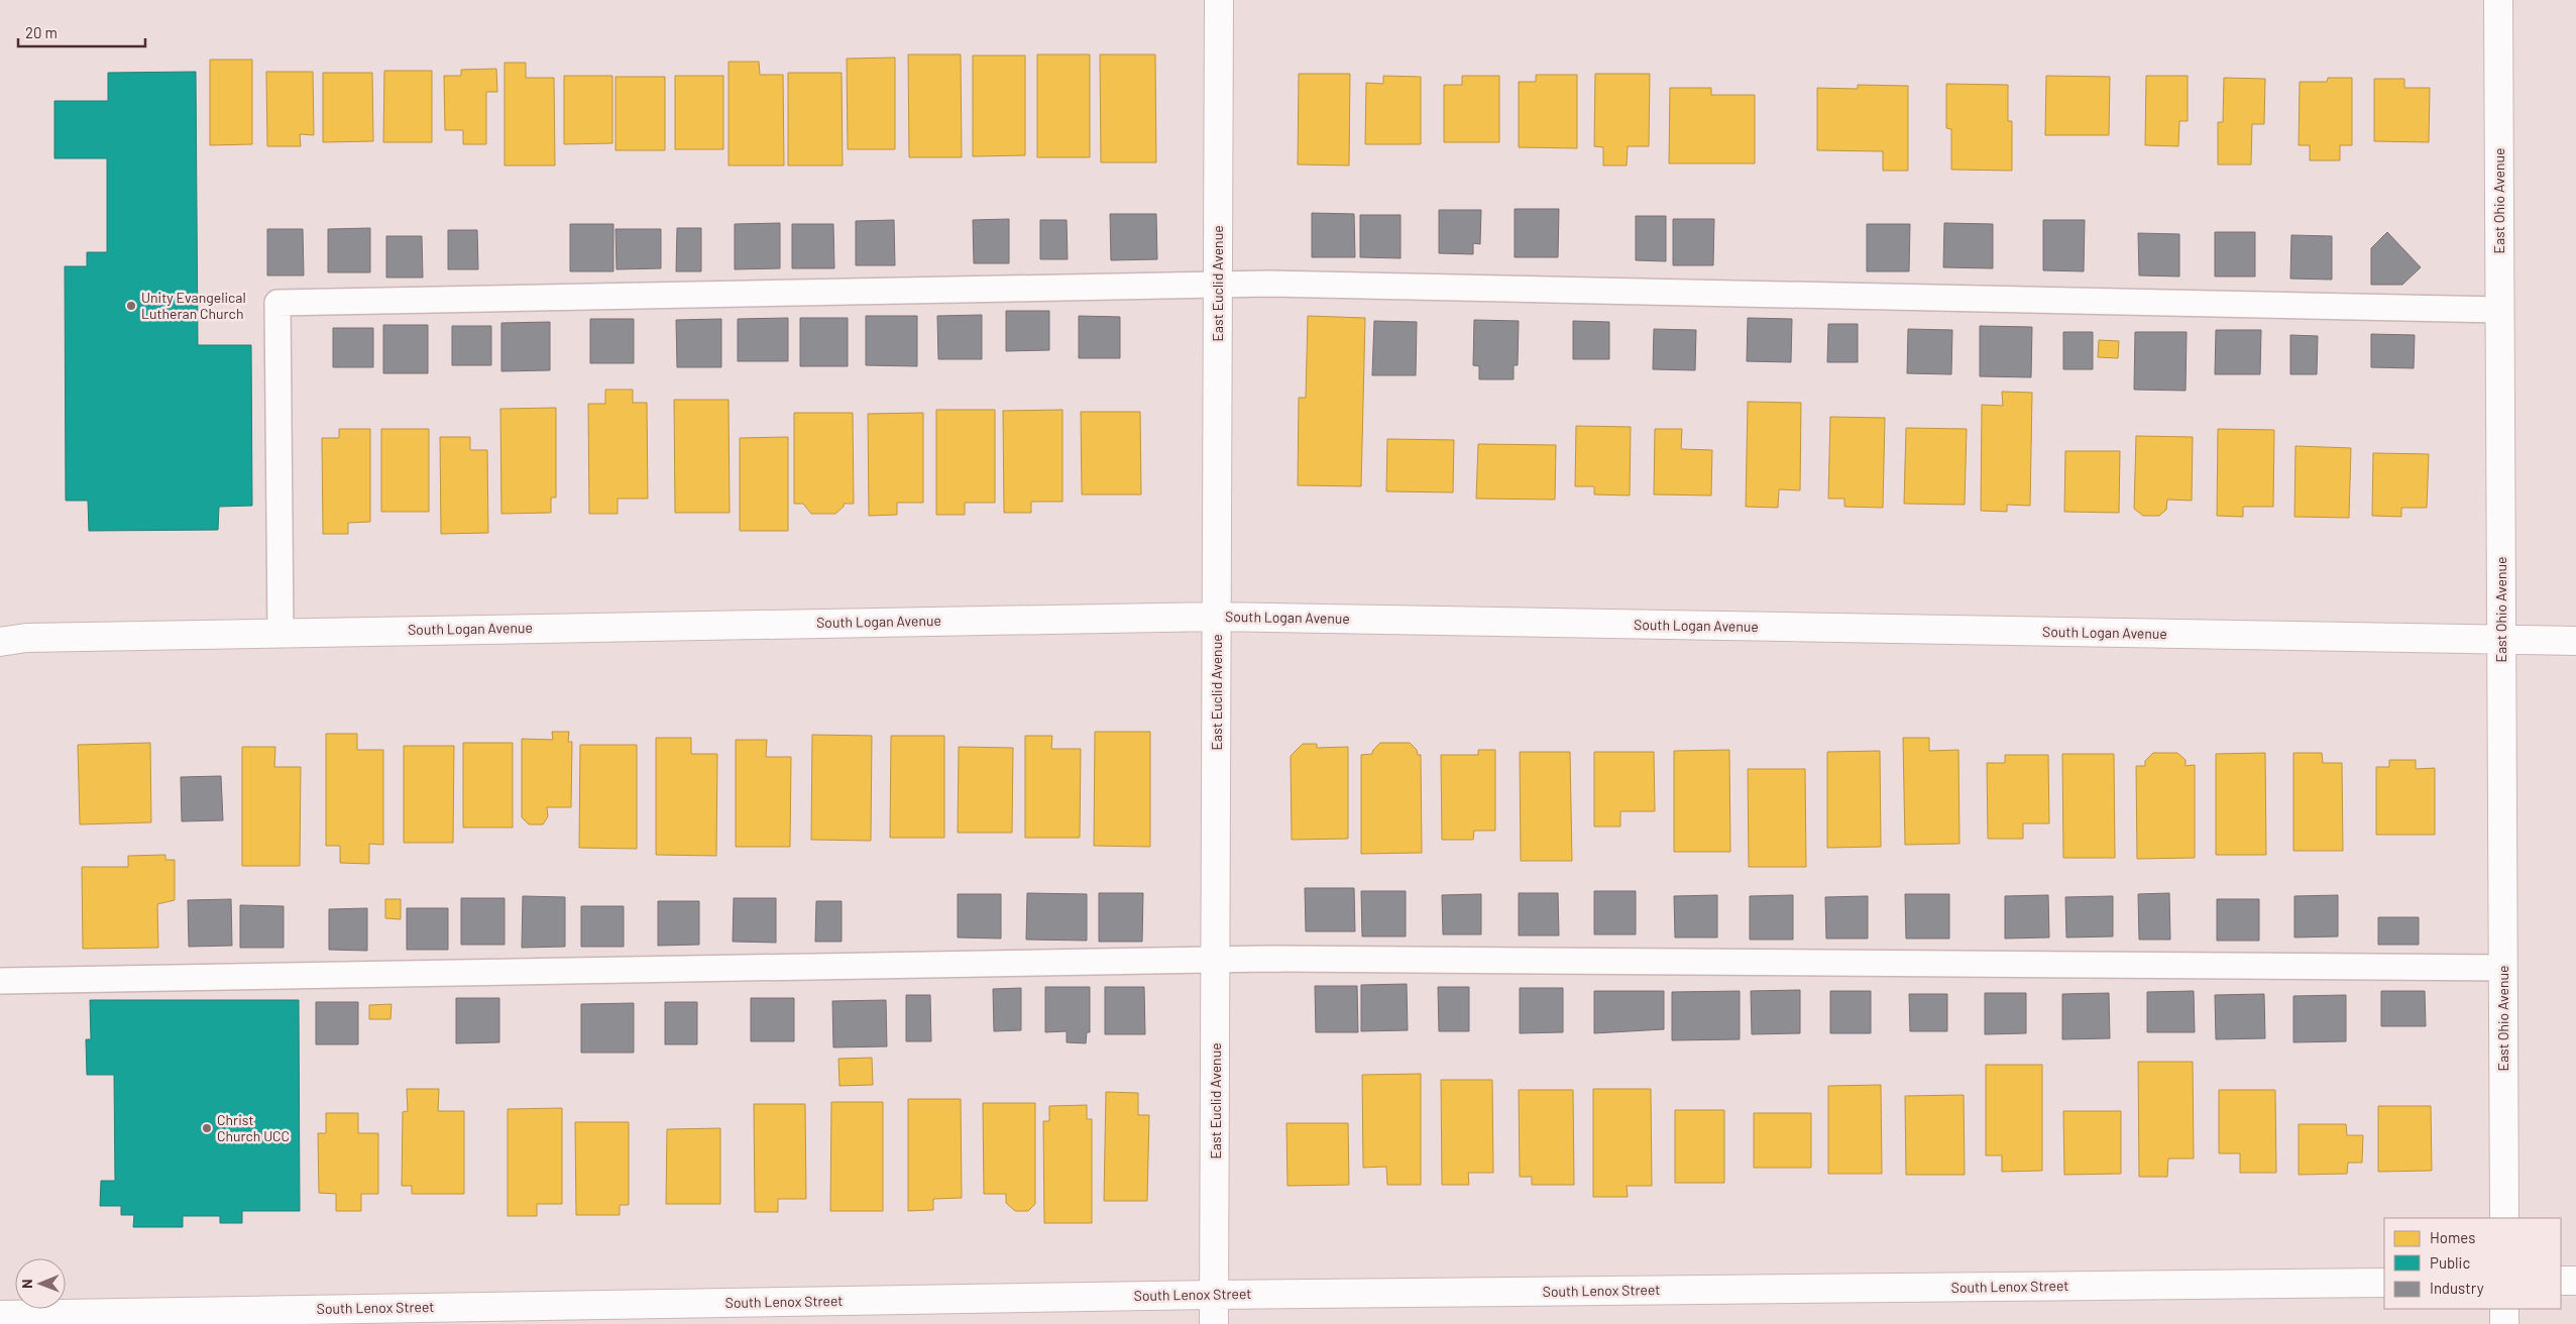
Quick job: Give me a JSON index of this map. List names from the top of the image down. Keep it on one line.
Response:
{"streets":{"street":["East Ohio Avenue","East Euclid Avenue","South Logan Avenue","South Lenox Street"]},"crossings":[["East Ohio Avenue","South Logan Avenue"],["East Euclid Avenue","South Logan Avenue"],["East Euclid Avenue","South Lenox Street"]],"places":["Unity Evangelical Lutheran Church","Christ Church UCC"],"legend":["Homes","Public","Industry"],"scale_bar":"20 m","north":"left"}
